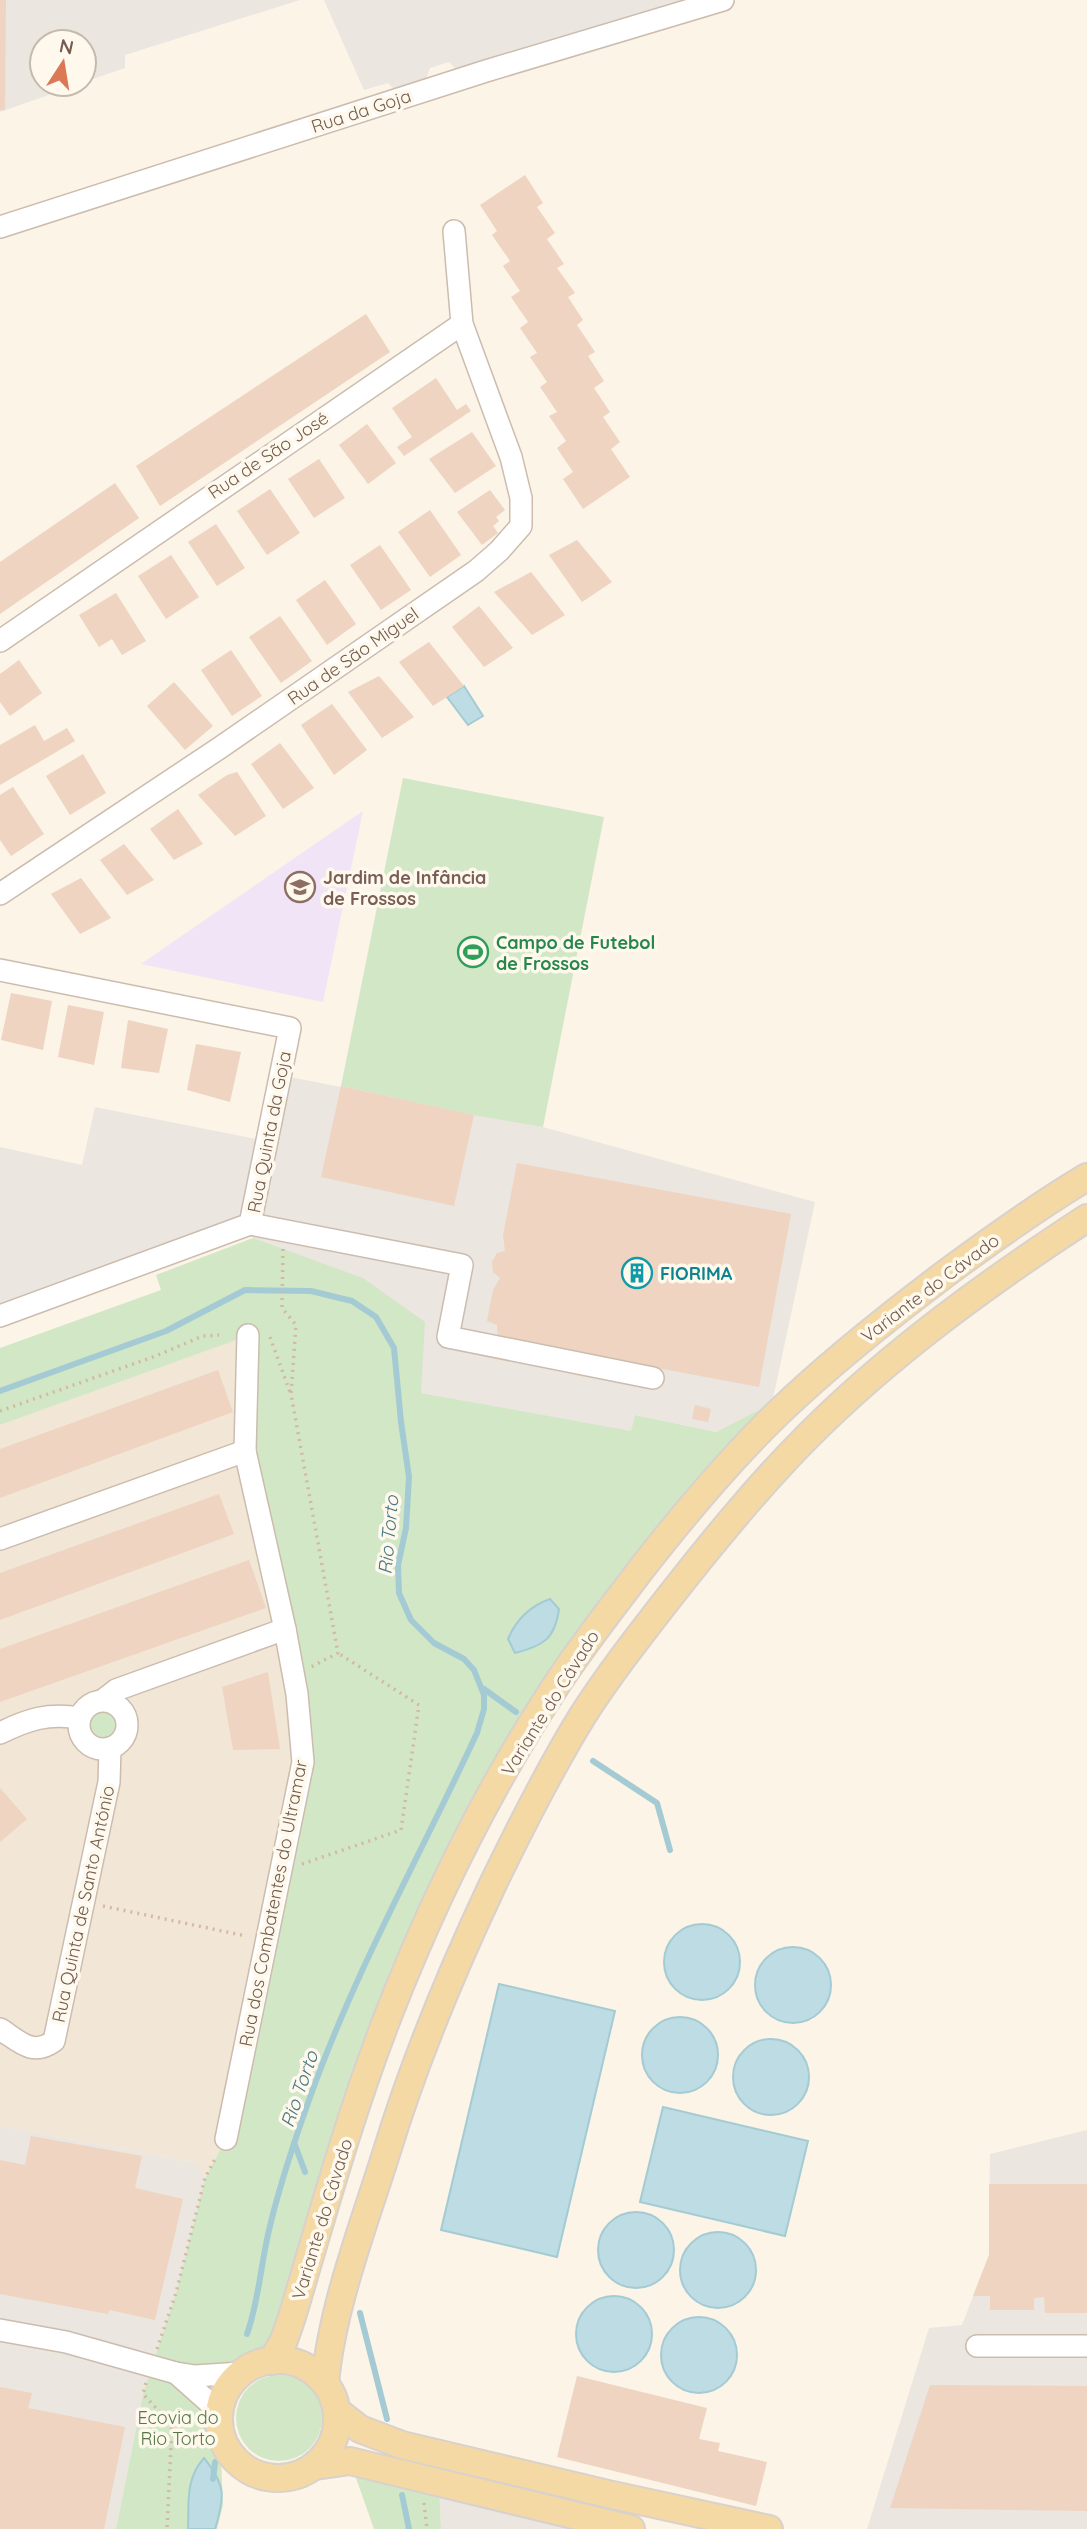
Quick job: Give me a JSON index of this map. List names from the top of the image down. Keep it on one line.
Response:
{"streets":{"main road":["Variante do Cávado"],"street":["Rua da Goja","Rua de São José","Rua de São Miguel","Rua Quinta da Goja","Rua dos Combatentes do Ultramar","Rua Quinta de Santo António"]},"crossings":[["Rua de São José","Rua de São Miguel"]],"water":["Rio Torto"],"parks":["Ecovia do Rio Torto"],"places":{"school or university":["Jardim de Infância de Frossos"],"sports":["Campo de Futebol de Frossos"],"building":["FIORIMA"]},"north":"top"}
